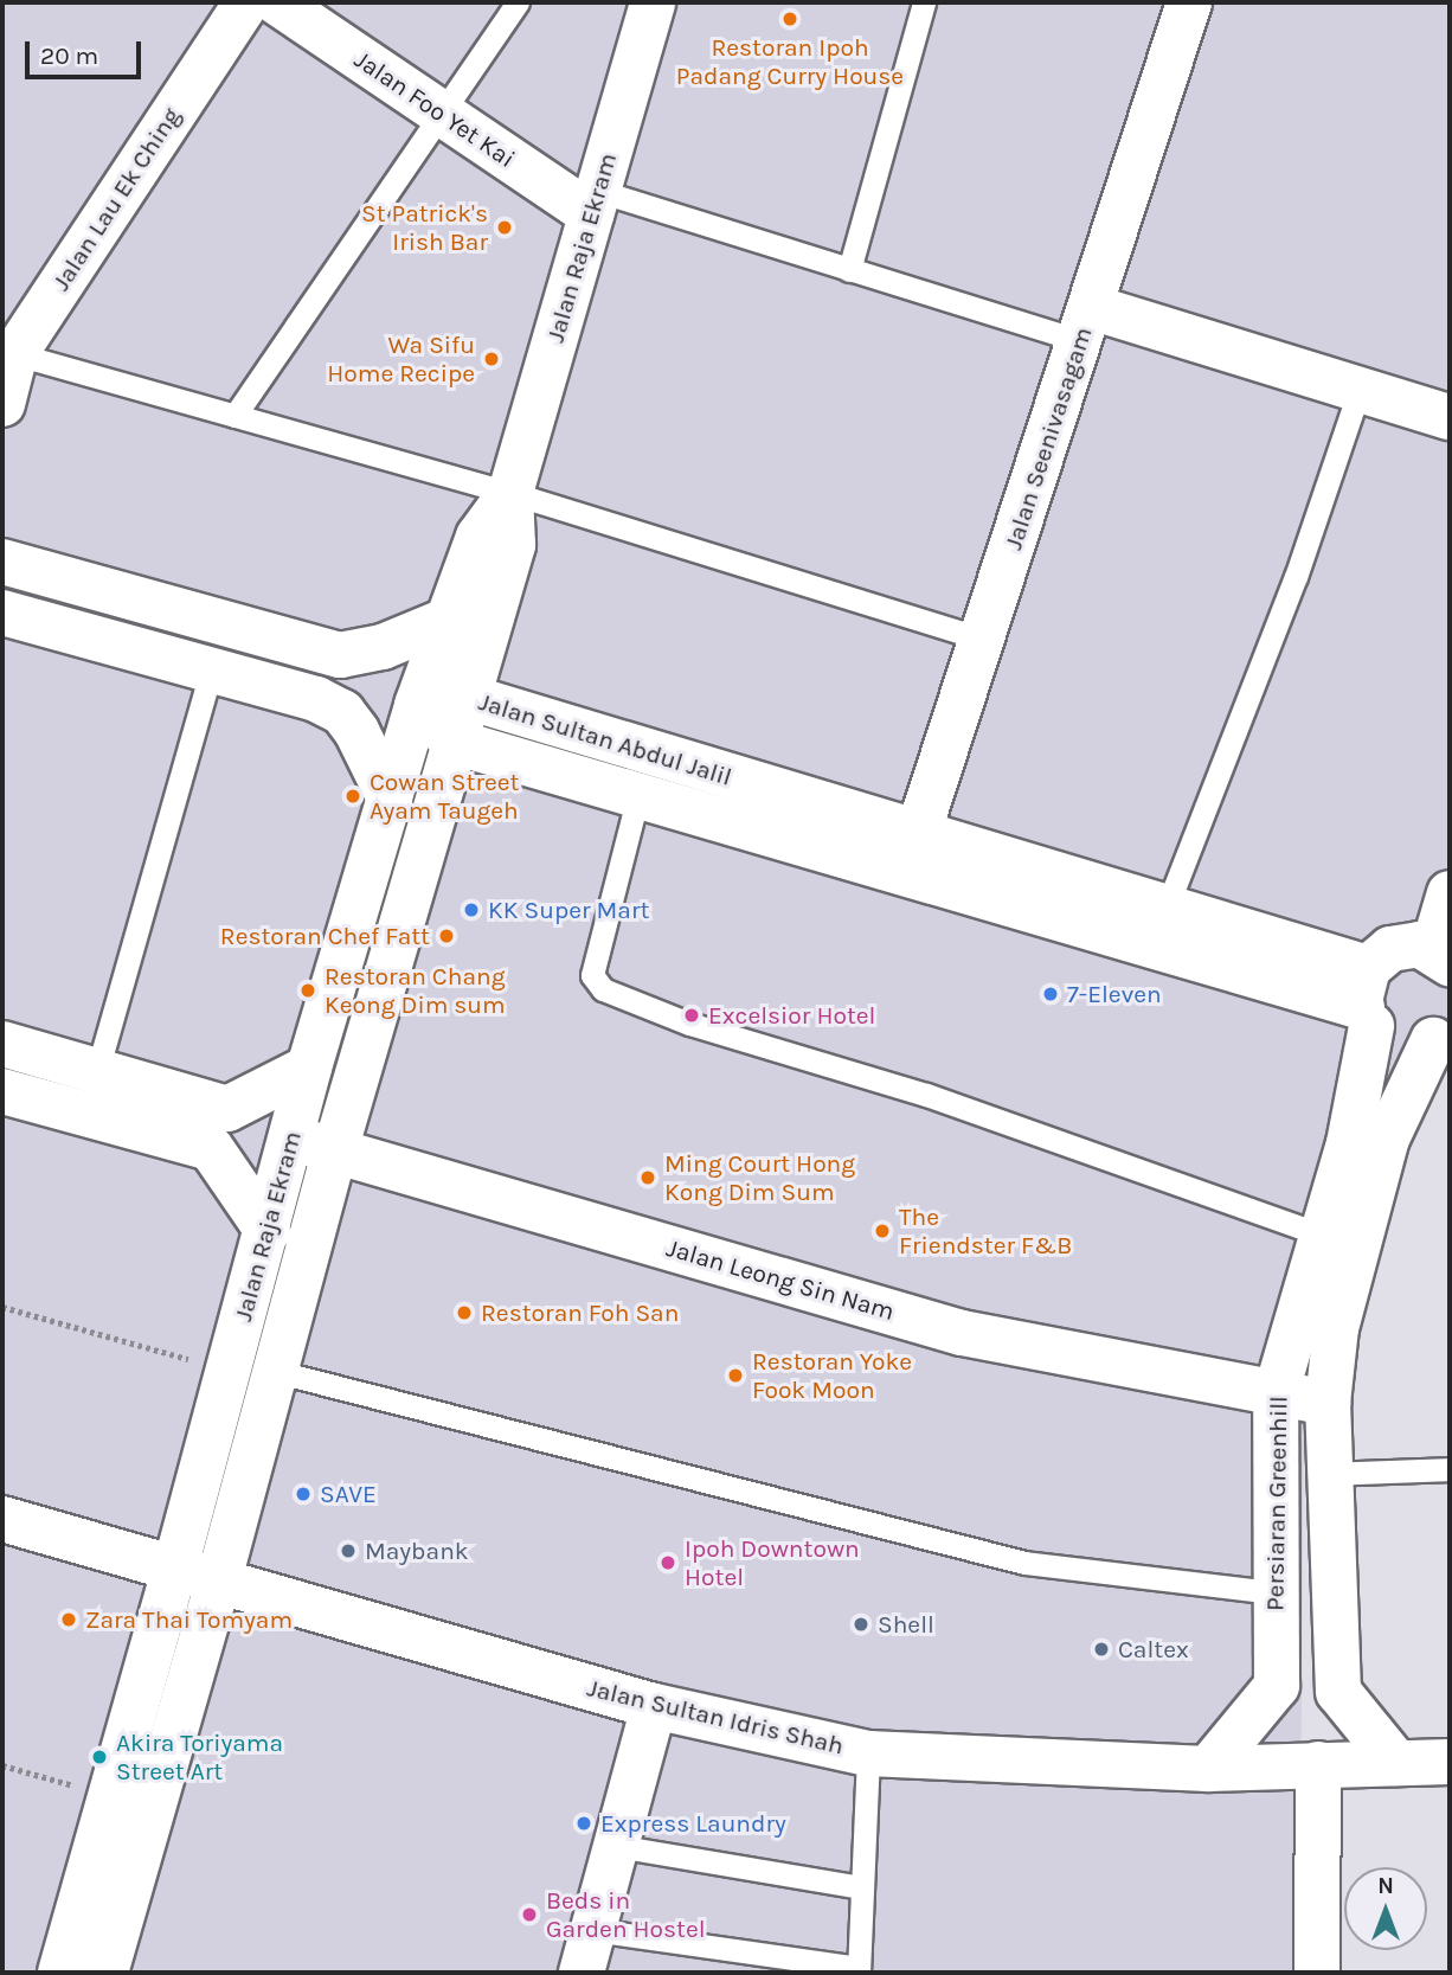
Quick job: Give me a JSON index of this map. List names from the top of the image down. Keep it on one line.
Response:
{"streets":{"main road":["Jalan Foo Yet Kai","Jalan Lau Ek Ching","Jalan Raja Ekram","Jalan Seenivasagam","Jalan Sultan Abdul Jalil","Jalan Leong Sin Nam","Persiaran Greenhill","Jalan Sultan Idris Shah"]},"crossings":[["Jalan Foo Yet Kai","Jalan Raja Ekram"],["Jalan Raja Ekram","Jalan Sultan Abdul Jalil"],["Jalan Raja Ekram","Jalan Leong Sin Nam"],["Jalan Raja Ekram","Jalan Sultan Idris Shah"],["Jalan Seenivasagam","Jalan Sultan Abdul Jalil"],["Jalan Sultan Abdul Jalil","Persiaran Greenhill"],["Jalan Leong Sin Nam","Persiaran Greenhill"],["Persiaran Greenhill","Jalan Sultan Idris Shah"]],"places":["Restoran Ipoh Padang Curry House","St Patrick's Irish Bar","Wa Sifu Home Recipe","Cowan Street Ayam Taugeh","KK Super Mart","Restoran Chef Fatt","Restoran Chang Keong Dim sum","7-Eleven","Excelsior Hotel","Ming Court Hong Kong Dim Sum","The Friendster F&B","Restoran Foh San","Restoran Yoke Fook Moon","SAVE","Maybank","Ipoh Downtown Hotel","Zara Thai Tomyam","Shell","Caltex","Akira Toriyama Street Art","Express Laundry","Beds in Garden Hostel"],"scale_bar":"20 m","north":"top"}
